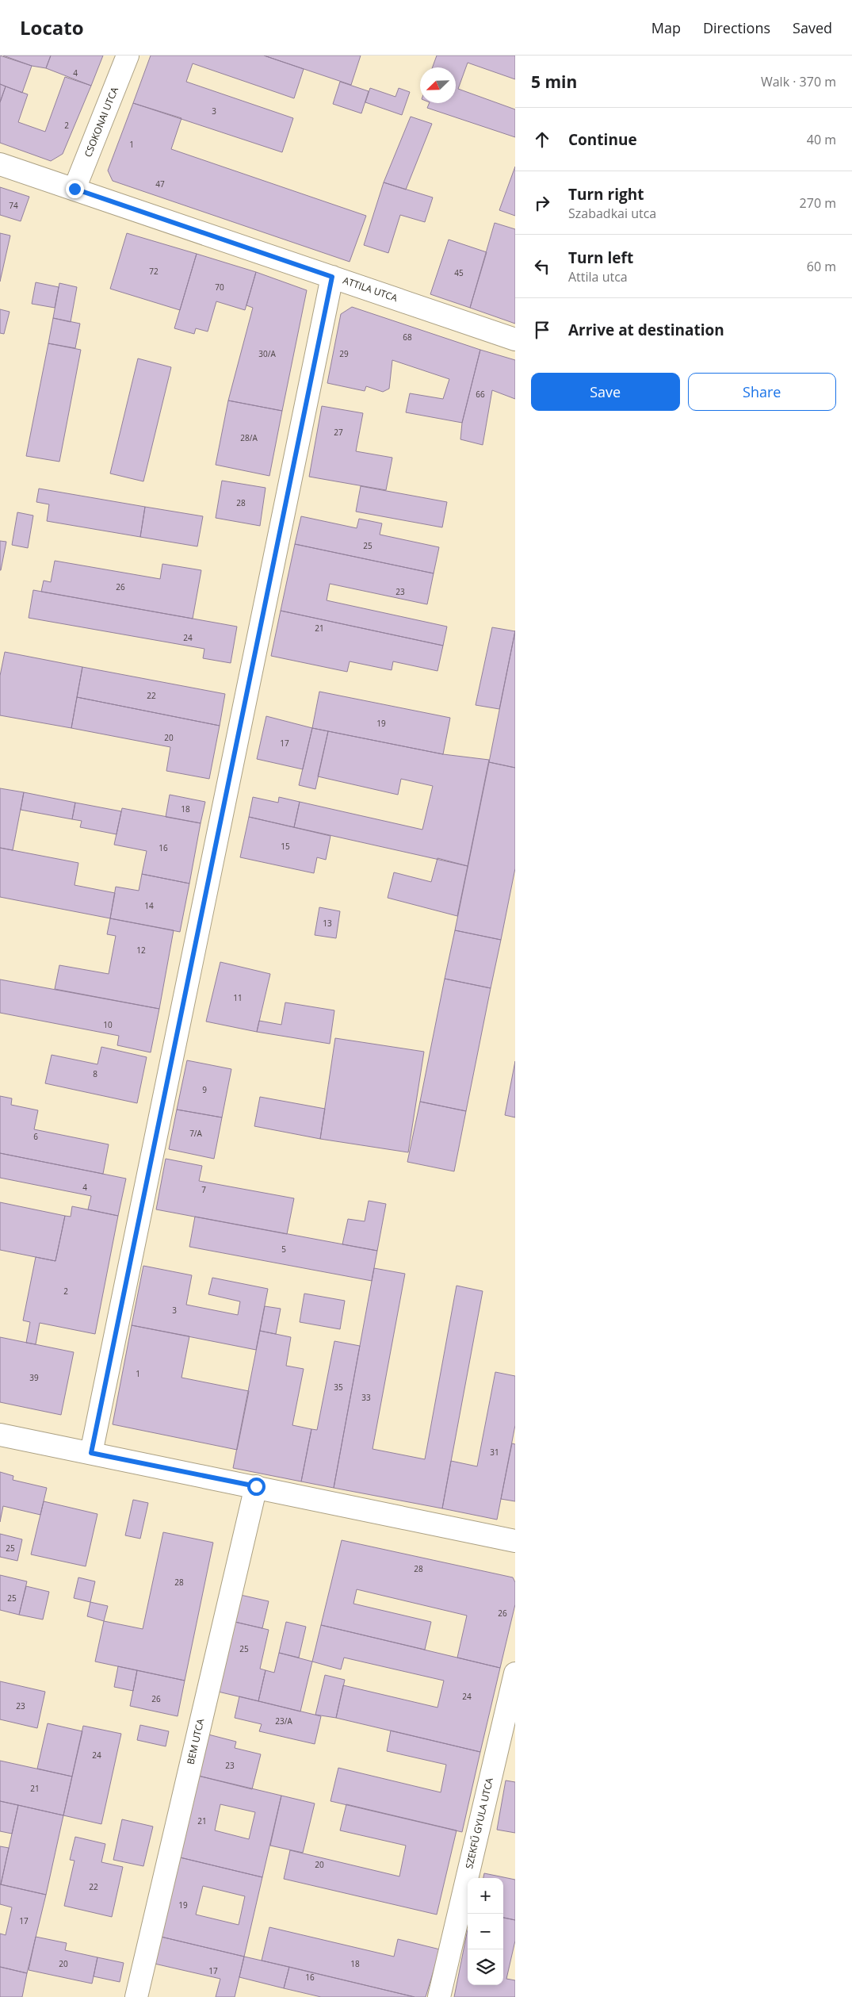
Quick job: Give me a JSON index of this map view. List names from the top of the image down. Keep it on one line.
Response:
{"streets":{"street":["CSOKONAI UTCA","ATTILA UTCA","BEM UTCA","SZEKFŰ GYULA UTCA"]},"crossings":[["CSOKONAI UTCA","ATTILA UTCA"]],"house_numbers":["4","3","2","1","47","74","72","45","70","68","30/A","29","66","27","28/A","28","25","26","23","21","24","22","19","20","17","18","15","16","14","13","12","11","10","8","9","7/A","6","4","7","5","2","3","1","39","35","33","31","25","28","28","25","26","25","24","26","23","23/A","24","23","21","21","20","22","19","17","20","18","17","16"],"north":"bottom left","page":{"header":"Locato","nav":["Map","Directions","Saved"],"heading":["5 min","Walk · 370 m"],"list":[["Continue","40 m"],["Turn right","Szabadkai utca","270 m"],["Turn left","Attila utca","60 m"],"Arrive at destination"],"buttons":["Save","Share"],"map_buttons":["+","−"]}}
